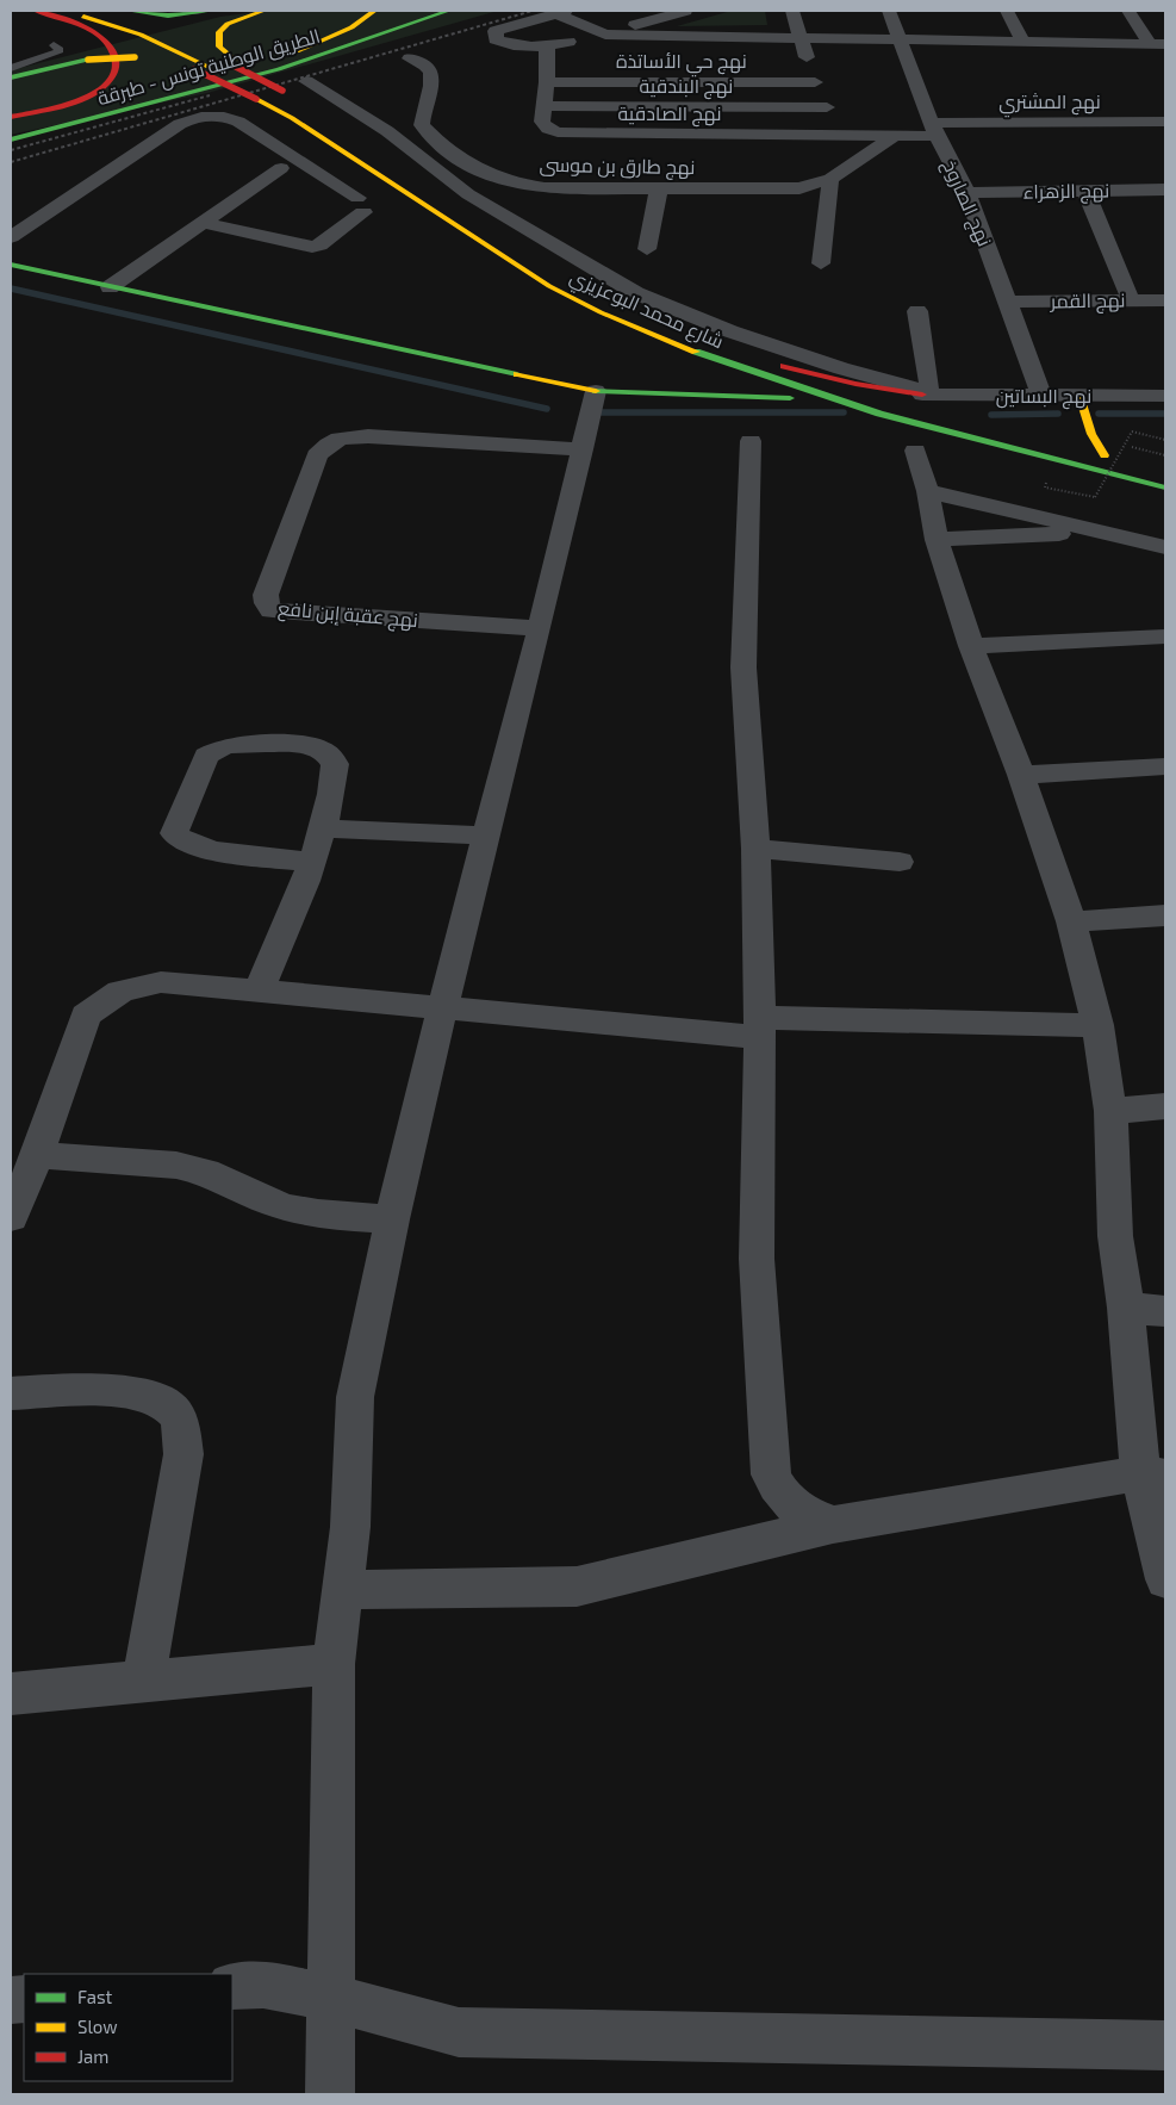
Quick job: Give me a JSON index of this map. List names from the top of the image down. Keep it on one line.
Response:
{"streets":{"main road":["الطريق الوطنية تونس - طبرقة","شارع محمد البوعزيزي"],"street":["نهج حي الأساتذة","نهج البندقية","نهج المشتري","نهج الصادقية","نهج طارق بن موسى","نهج الزهراء","نهج الصاروخ","نهج القمر","نهج البساتين","نهج عقبة إبن نافع"]},"crossings":[["نهج حي الأساتذة","نهج الصادقية"],["نهج البندقية","نهج الصادقية"],["نهج المشتري","نهج الصادقية"],["نهج المشتري","نهج الصاروخ"],["نهج الصادقية","نهج طارق بن موسى"],["نهج الصادقية","نهج الصاروخ"],["نهج الزهراء","نهج الصاروخ"],["نهج الصاروخ","نهج القمر"],["نهج الصاروخ","نهج البساتين"]],"legend":["Fast","Slow","Jam"]}
